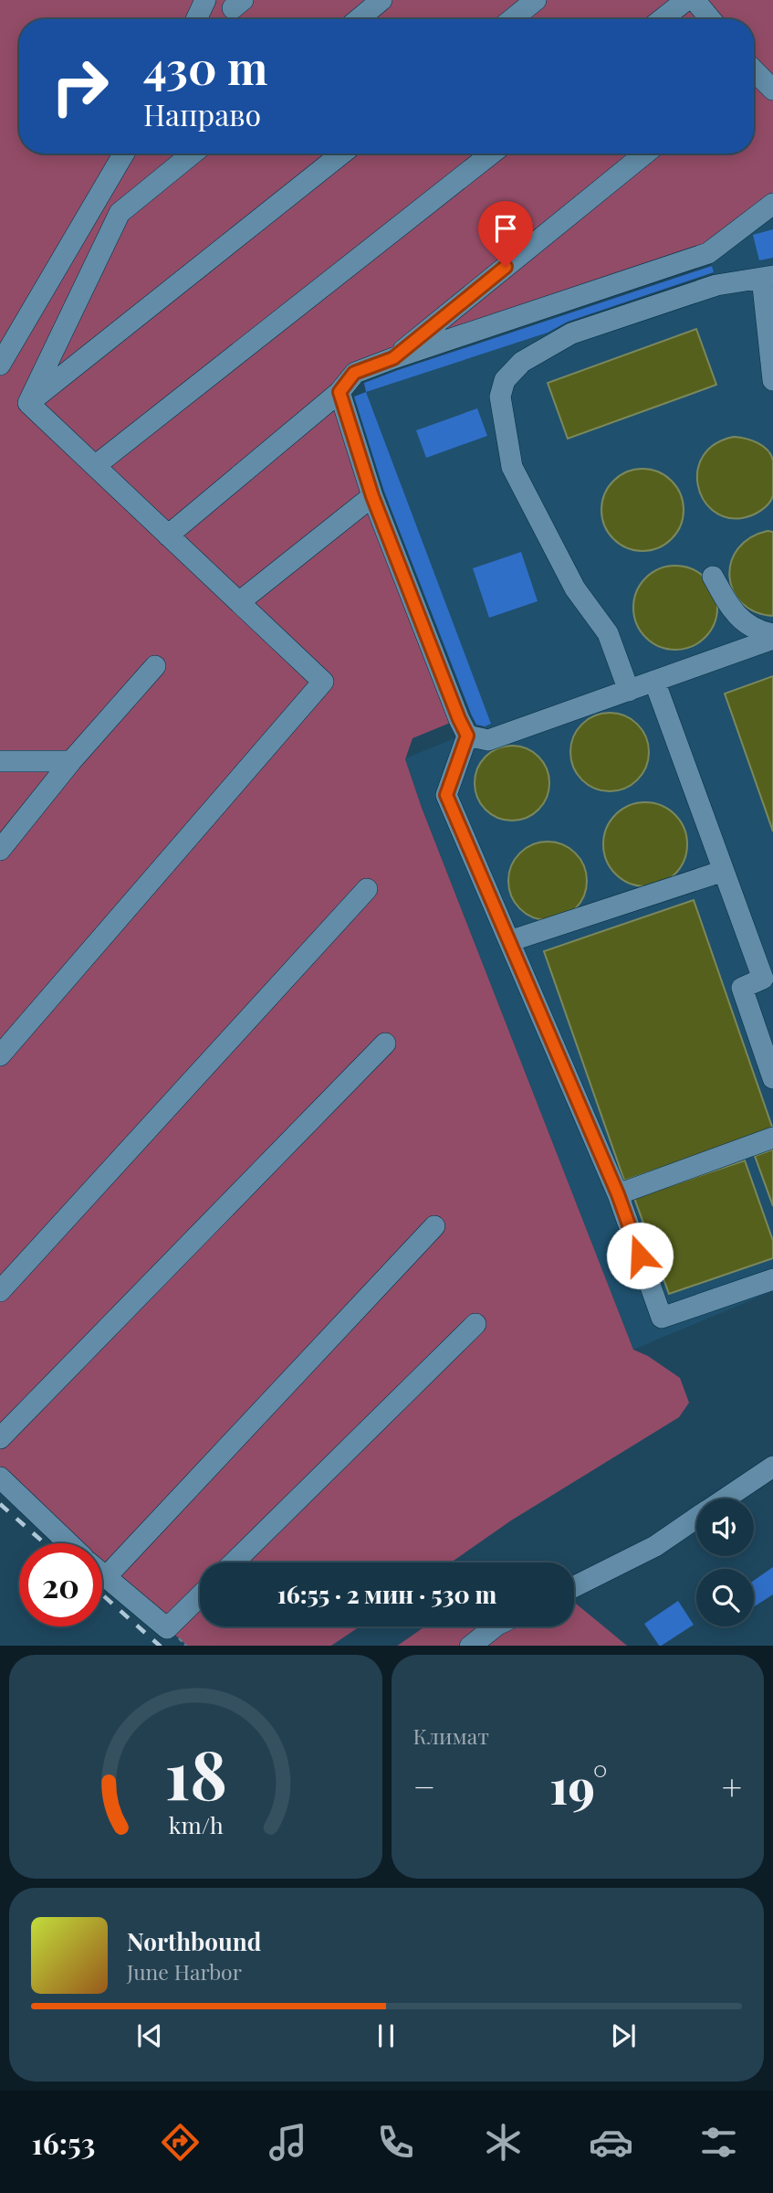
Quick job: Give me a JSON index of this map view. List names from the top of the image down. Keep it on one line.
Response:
{"page":{"turn":["430 m","Направо"],"limit":"20","trip":"16:55 · 2 мин · 530 m","tile":"Климат","heat":["−","19°","+"],"song":["Northbound","June Harbor"],"tabs":"16:53","gauge":["18","km/h"]}}
